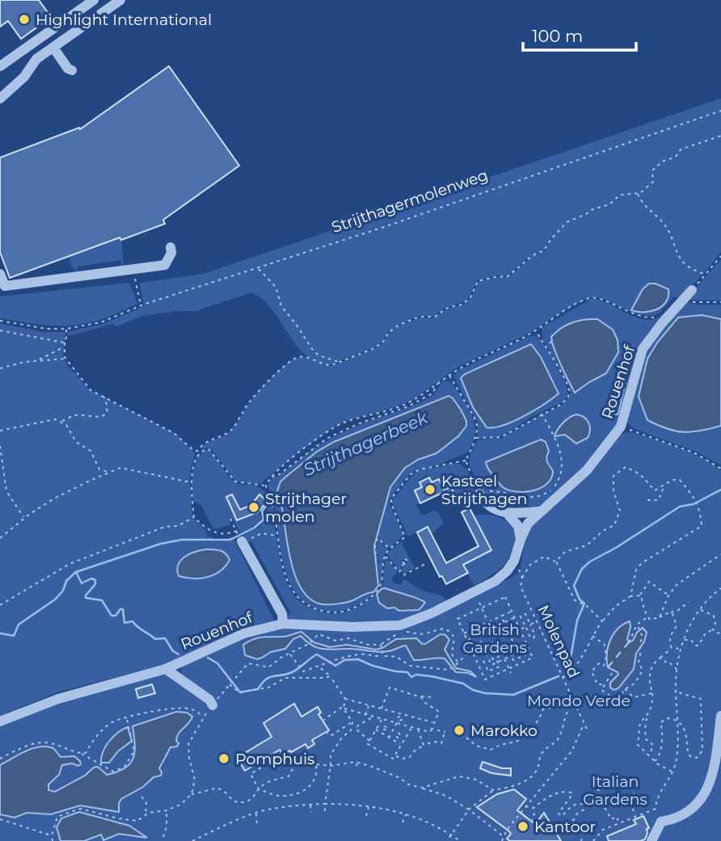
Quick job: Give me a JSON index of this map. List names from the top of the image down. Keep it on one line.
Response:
{"streets":{"street":["Rouenhof"],"path":["Strijthagermolenweg","Molenpad"]},"crossings":[["Rouenhof","Molenpad"]],"water":["Strijthagerbeek"],"parks":["British Gardens","Mondo Verde","Italian Gardens"],"places":["Highlight International","Kasteel Strijthagen","Strijthager molen","Marokko","Pomphuis","Kantoor"],"scale_bar":"100 m"}
